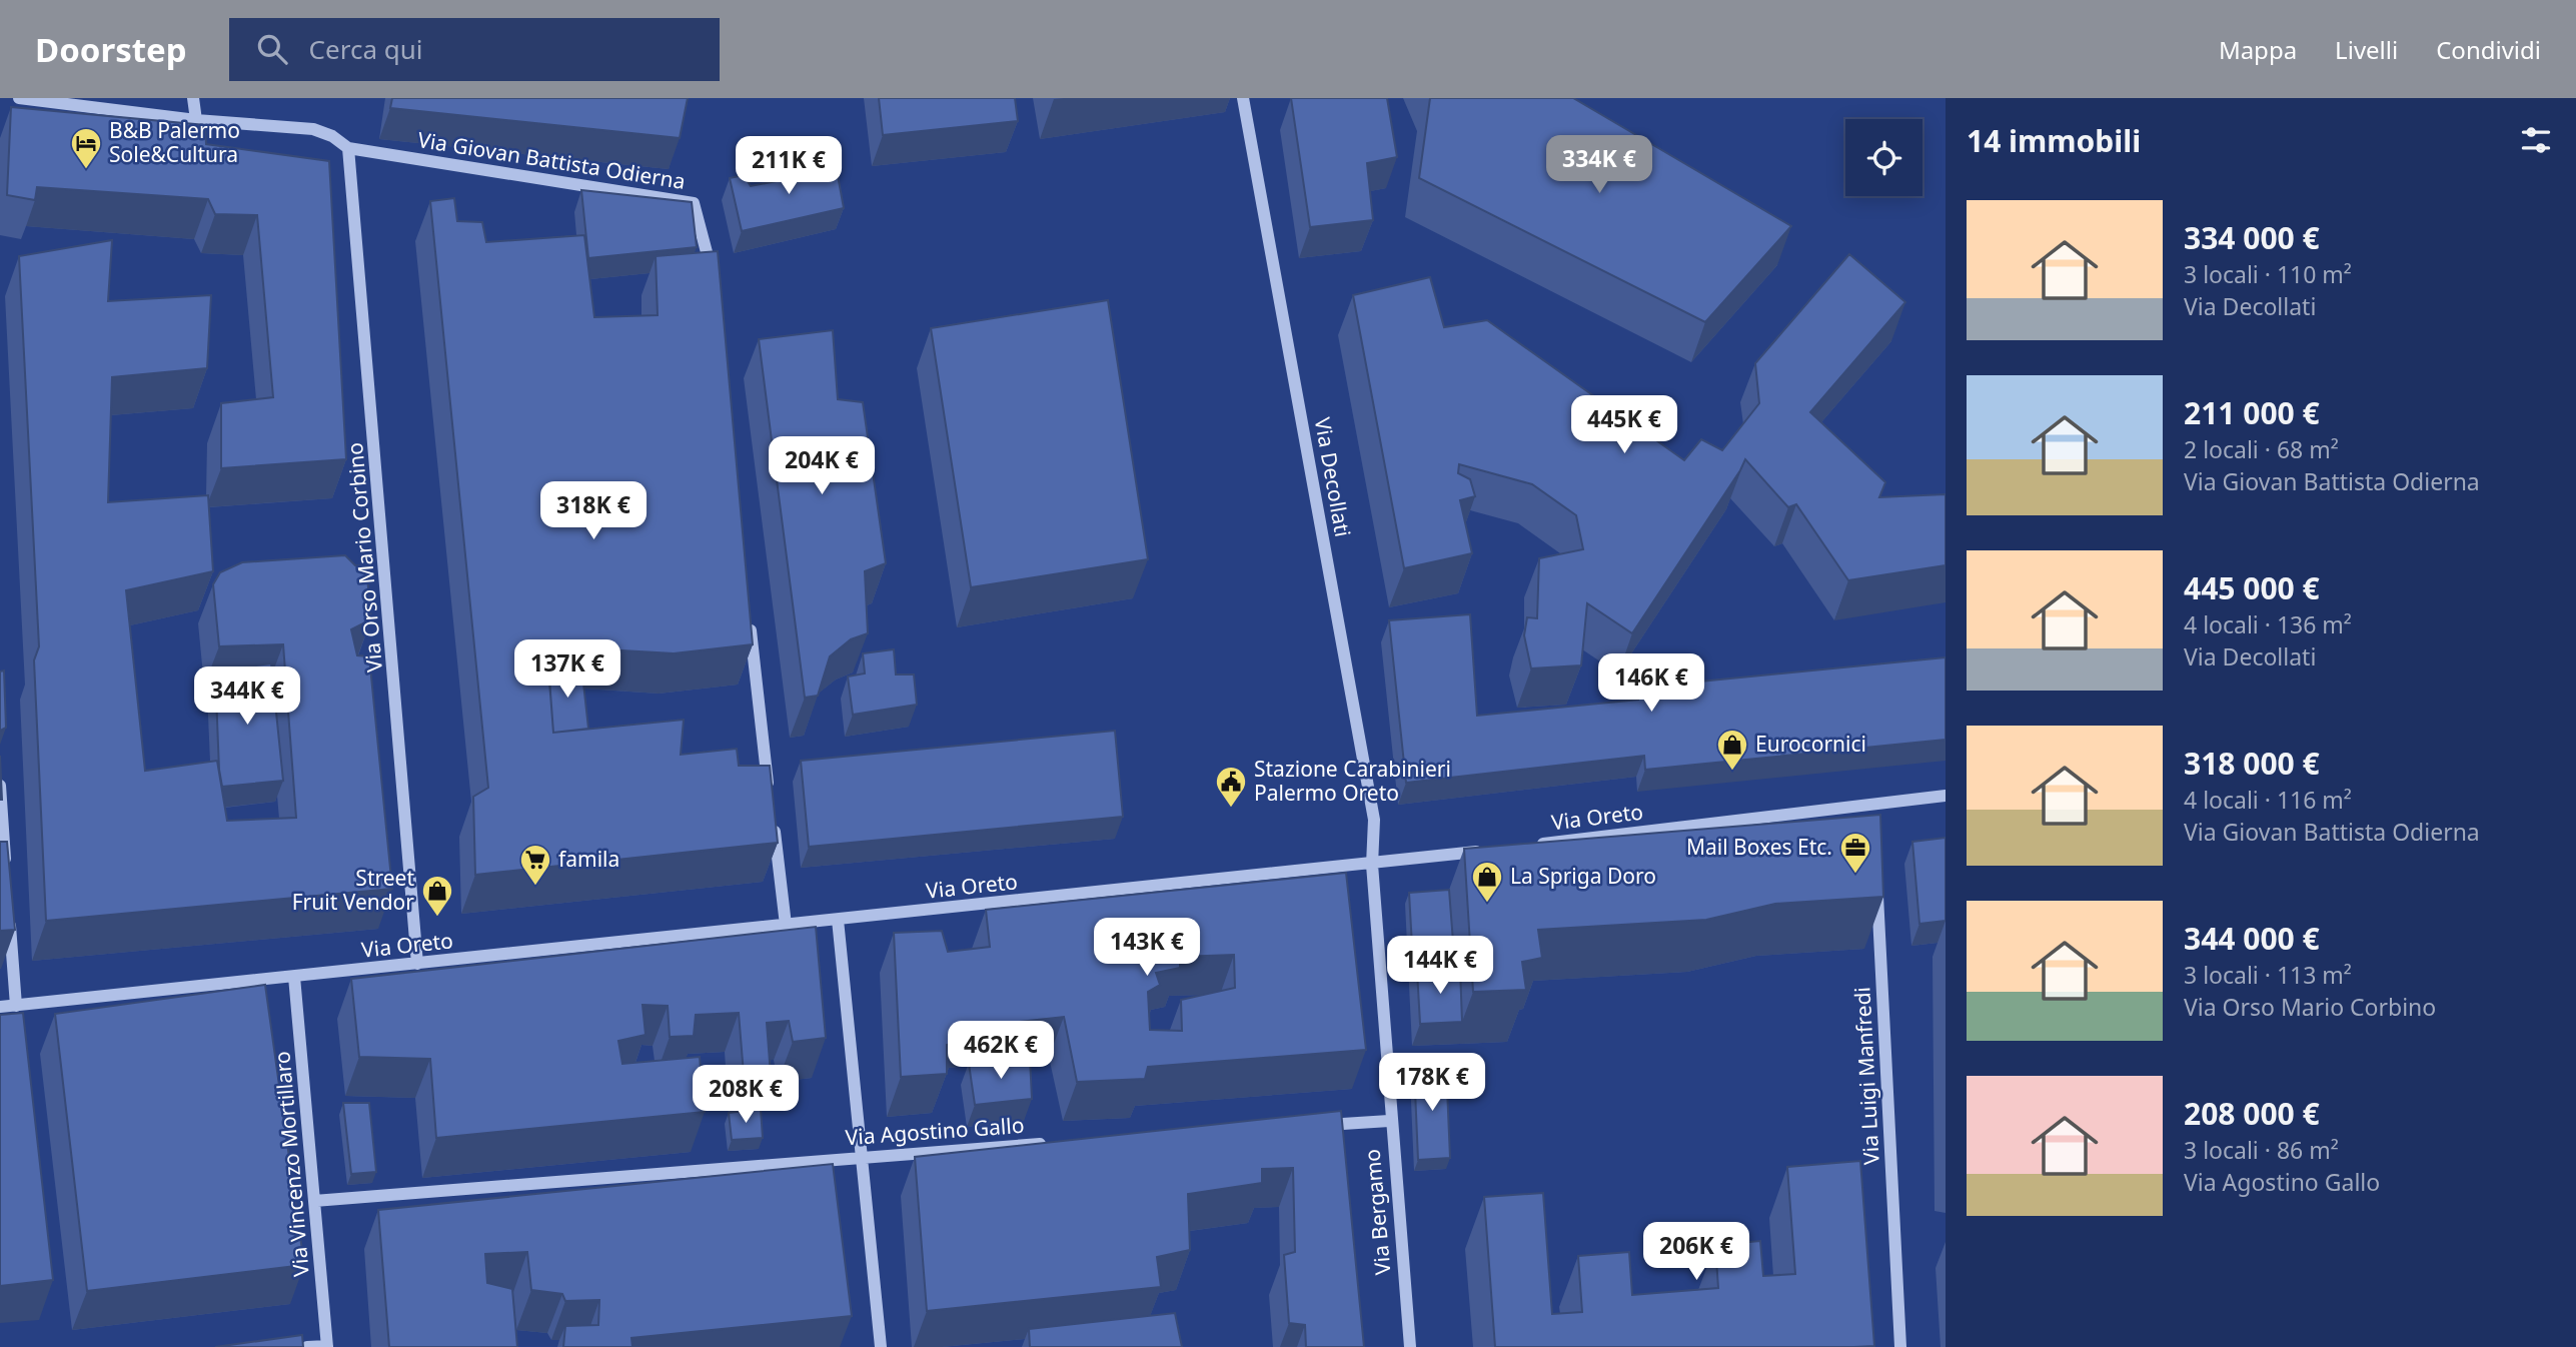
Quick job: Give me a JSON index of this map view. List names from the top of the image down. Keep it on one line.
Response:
{"streets":{"street":["Via Giovan Battista Odierna","Via Decollati","Via Orso Mario Corbino","Via Oreto","Via Luigi Manfredi","Via Agostino Gallo","Via Vincenzo Mortillaro","Via Bergamo"]},"crossings":[["Via Giovan Battista Odierna","Via Orso Mario Corbino"],["Via Decollati","Via Oreto"],["Via Decollati","Via Bergamo"],["Via Orso Mario Corbino","Via Oreto"],["Via Oreto","Via Vincenzo Mortillaro"],["Via Oreto","Via Bergamo"],["Via Agostino Gallo","Via Vincenzo Mortillaro"]],"places":{"hotel":["B&B Palermo Sole&Cultura"],"shop":["Eurocornici","La Spriga Doro","Street Fruit Vendor"],"public building":["Stazione Carabinieri Palermo Oreto"],"office":["Mail Boxes Etc."],"supermarket":["famila"]},"page":{"header":"Doorstep","search":"Cerca qui","nav":["Mappa","Livelli","Condividi"],"heading":"14 immobili","price":["334K €","211K €","445K €","204K €","318K €","137K €","146K €","344K €","143K €","144K €","462K €","178K €","208K €","206K €"],"list":[{"name":"334 000 €","note":"3 locali · 110 m² · Via Decollati"},{"name":"211 000 €","note":"2 locali · 68 m² · Via Giovan Battista Odierna"},{"name":"445 000 €","note":"4 locali · 136 m² · Via Decollati"},{"name":"318 000 €","note":"4 locali · 116 m² · Via Giovan Battista Odierna"},{"name":"344 000 €","note":"3 locali · 113 m² · Via Orso Mario Corbino"},{"name":"208 000 €","note":"3 locali · 86 m² · Via Agostino Gallo"}]}}
